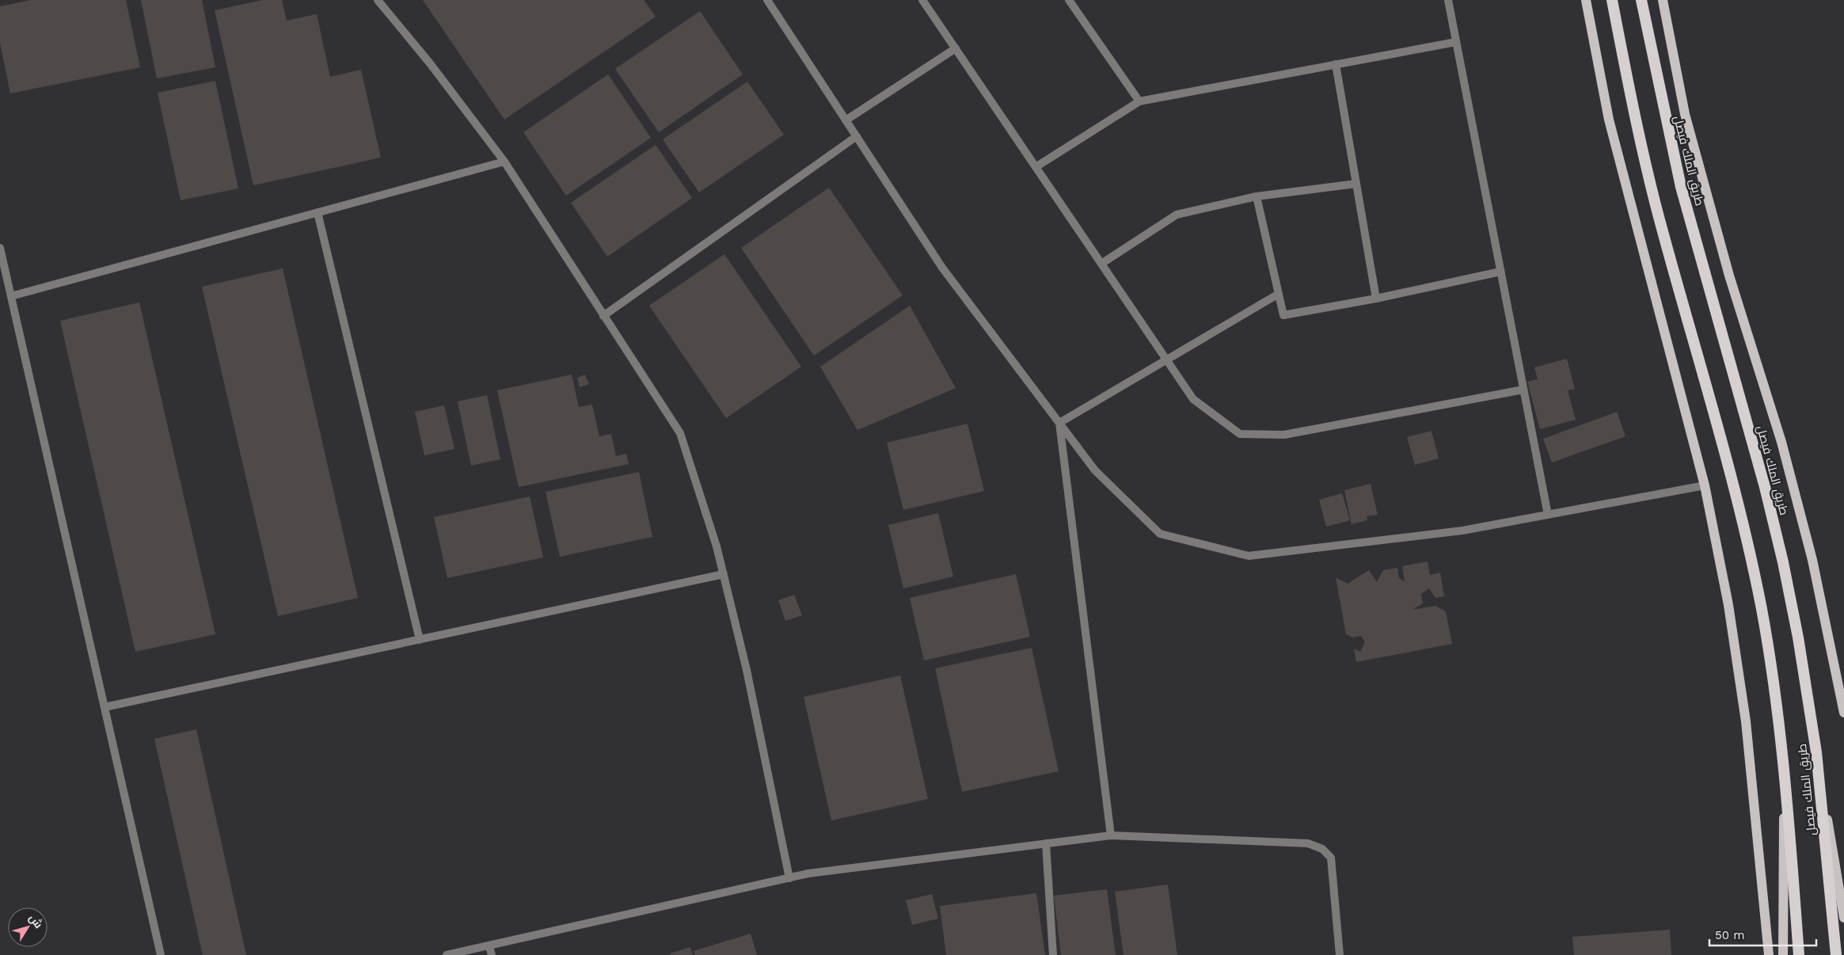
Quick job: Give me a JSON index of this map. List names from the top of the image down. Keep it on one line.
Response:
{"streets":{"highway":["طريق الملك فيصل"]},"scale_bar":"50 m","north":"top right"}
